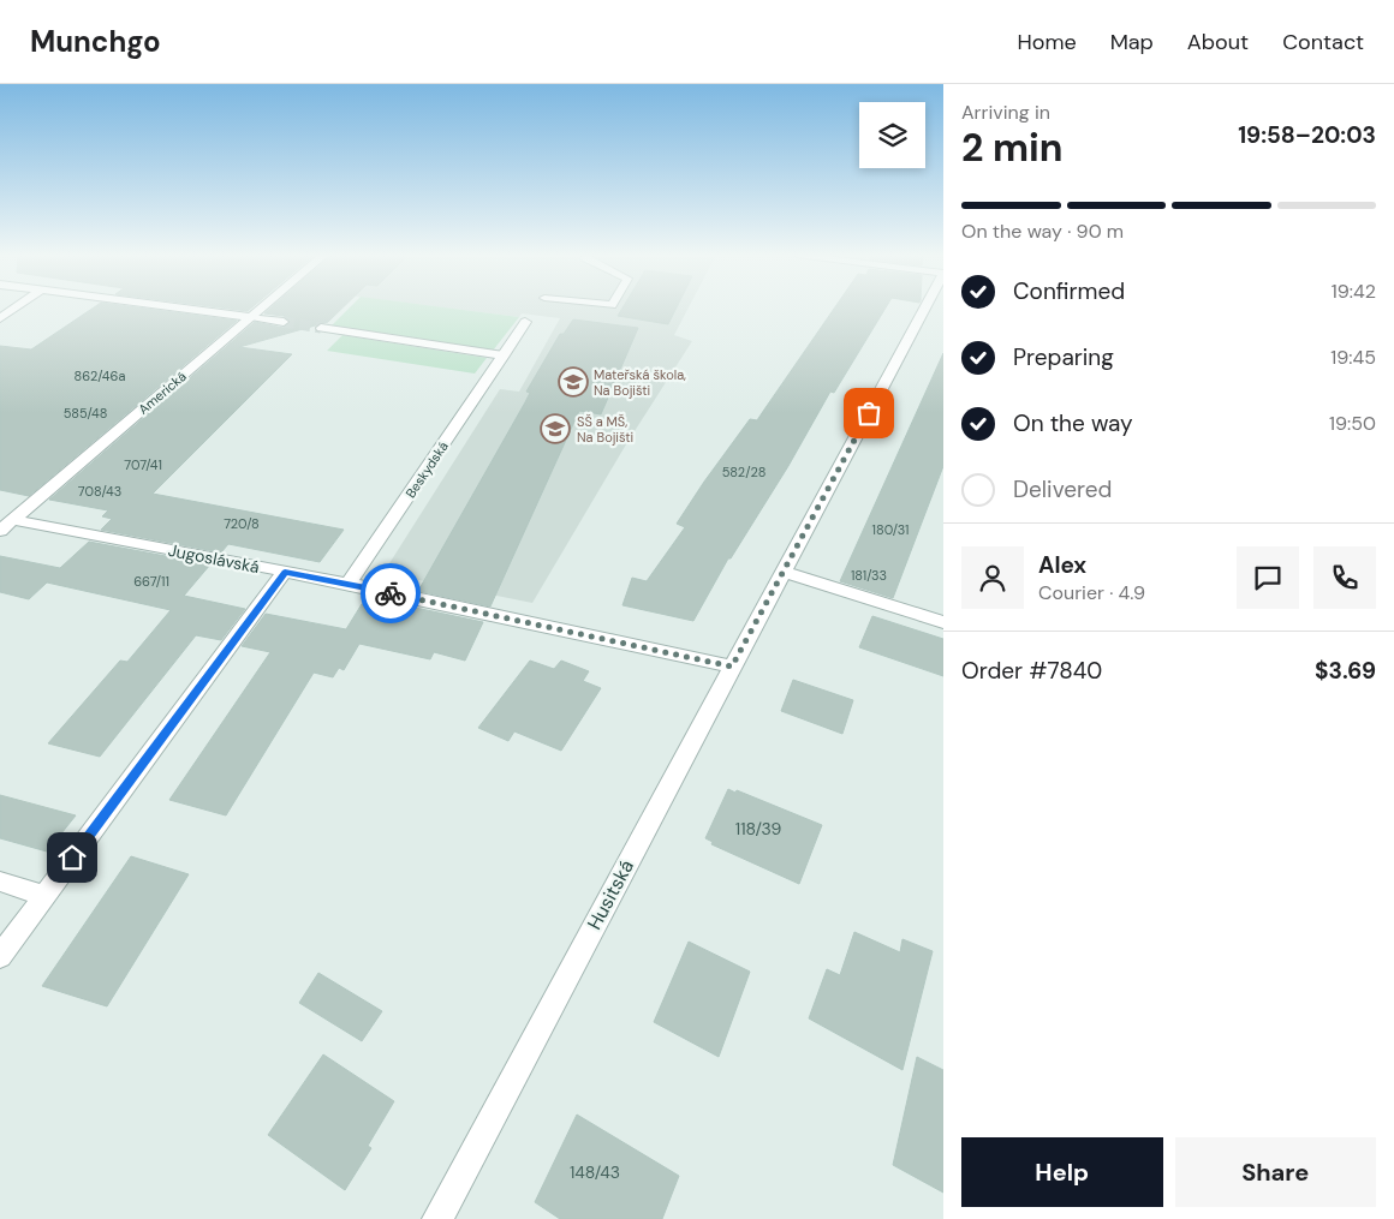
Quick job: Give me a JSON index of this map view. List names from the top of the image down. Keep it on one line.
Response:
{"streets":{"street":["Americká","Beskydská","Jugoslávská","Husitská"]},"crossings":[["Americká","Jugoslávská"],["Beskydská","Jugoslávská"],["Jugoslávská","Husitská"]],"places":{"school or university":["Mateřská škola, Na Bojišti","SŠ a MŠ, Na Bojišti"]},"house_numbers":["862/46a","585/48","707/41","582/28","708/43","720/8","180/31","181/33","667/11","118/39","148/43"],"page":{"header":"Munchgo","nav":["Home","Map","About","Contact"],"heading":["2 min","Arriving in","19:58–20:03"],"panel":["Alex","Courier · 4.9","Order #7840","$3.69"],"bar":"On the way · 90 m","list":[["Confirmed","19:42"],["Preparing","19:45"],["On the way","19:50"],"Delivered"],"buttons":["Help","Share"]}}
